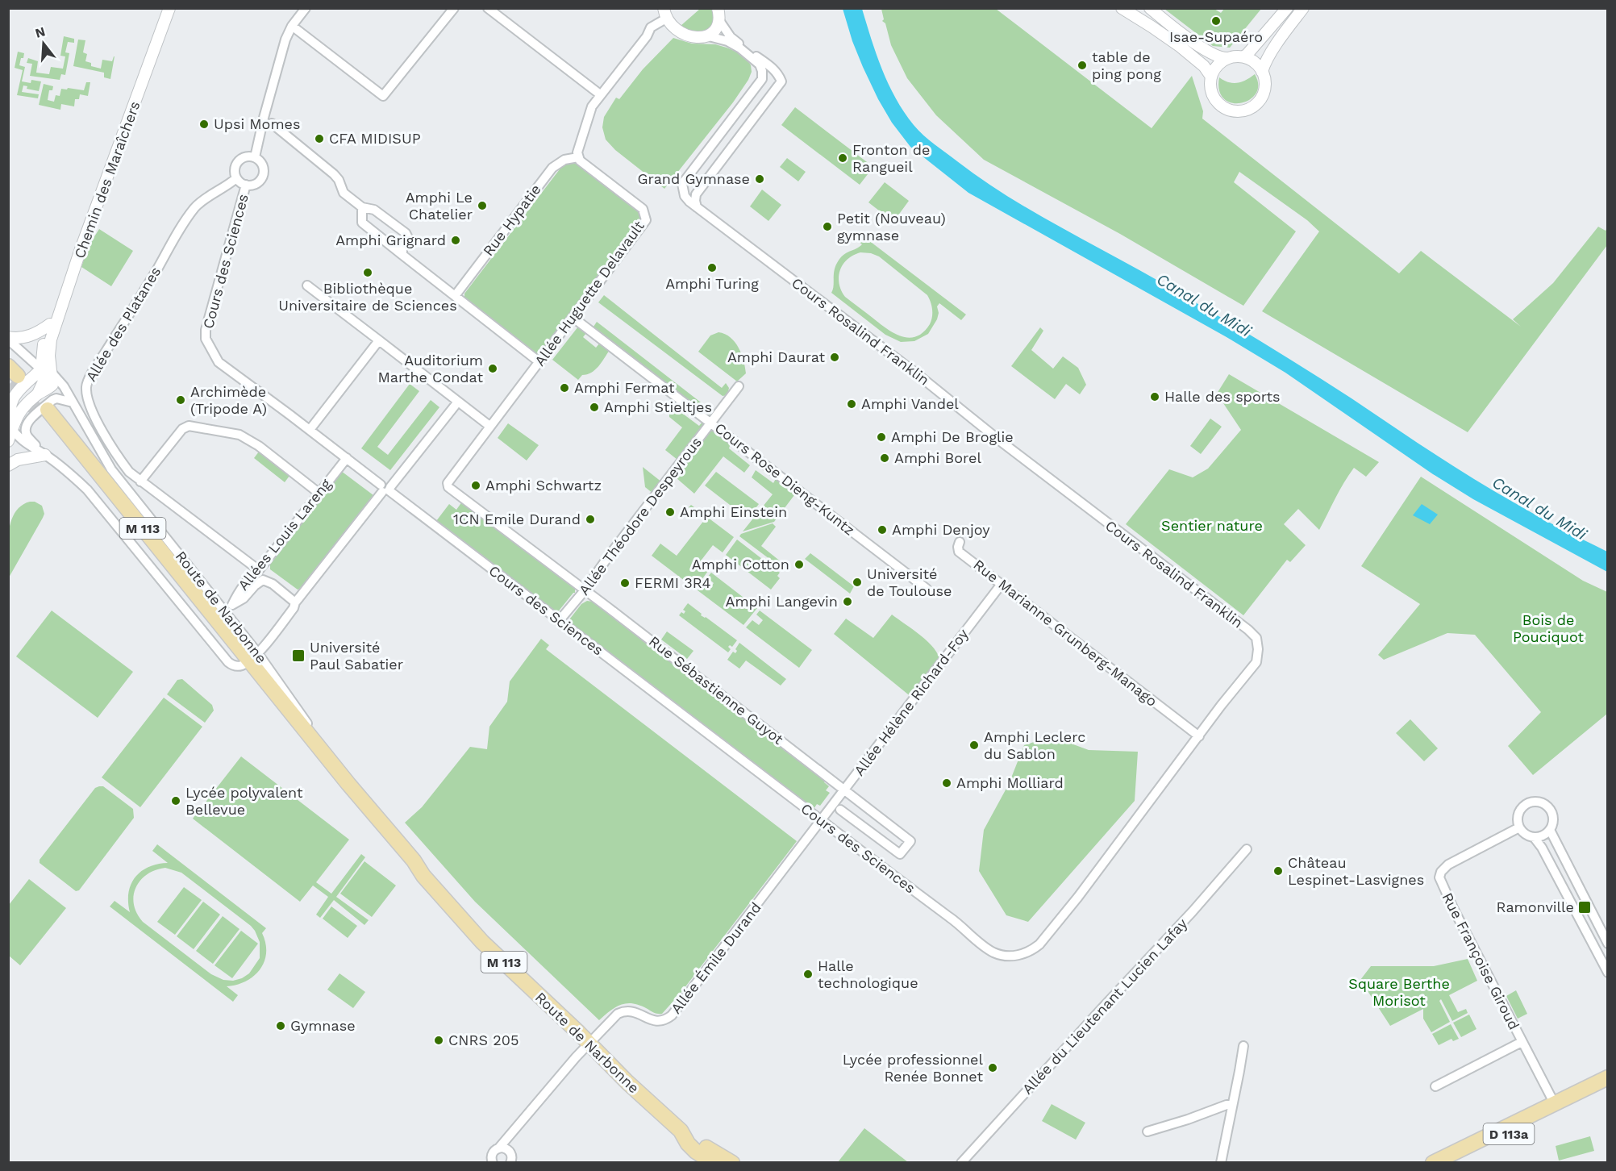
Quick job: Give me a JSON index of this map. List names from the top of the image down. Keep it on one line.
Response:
{"streets":{"main road":["M 113","Route de Narbonne","D 113a"],"street":["Chemin des Maraîchers","Rue Hypatie","Cours des Sciences","Allée Huguette Delavault","Allée des Platanes","Cours Rosalind Franklin","Cours Rose Dieng-Kuntz","Allée Théodore Despeyrous","Allées Louis Lareng","Rue Marianne Grunberg-Manago","Rue Sébastienne Guyot","Allée Hélène Richard-Foy","Allée Émile Durand","Rue Françoise Giroud","Allée du Lieutenant Lucien Lafay"]},"crossings":[["Chemin des Maraîchers","Route de Narbonne"],["Rue Hypatie","Allée Huguette Delavault"],["Cours des Sciences","Allée des Platanes"],["Cours des Sciences","Cours Rosalind Franklin"],["Cours des Sciences","Allée Théodore Despeyrous"],["Cours des Sciences","Allées Louis Lareng"],["Cours des Sciences","Rue Marianne Grunberg-Manago"],["Cours des Sciences","Allée Hélène Richard-Foy"],["Cours des Sciences","Allée Émile Durand"],["Allée Huguette Delavault","Cours Rose Dieng-Kuntz"],["Allée Huguette Delavault","Rue Sébastienne Guyot"],["Allée des Platanes","Allées Louis Lareng"],["Cours Rose Dieng-Kuntz","Allée Théodore Despeyrous"],["Allée Théodore Despeyrous","Rue Sébastienne Guyot"],["Allées Louis Lareng","Route de Narbonne"],["Route de Narbonne","Allée Émile Durand"],["Rue Marianne Grunberg-Manago","Allée Hélène Richard-Foy"],["Rue Sébastienne Guyot","Allée Hélène Richard-Foy"],["Allée Hélène Richard-Foy","Allée Émile Durand"],["Rue Françoise Giroud","D 113a"]],"water":["Canal du Midi"],"parks":["Sentier nature","Bois de Pouciquot","Square Berthe Morisot"],"places":{"other":["Isae-Supaéro","table de ping pong","Upsi Momes","CFA MIDISUP","Fronton de Rangueil","Grand Gymnase","Amphi Le Chatelier","Petit (Nouveau) gymnase","Amphi Grignard","Amphi Turing","Bibliothèque Universitaire de Sciences","Amphi Daurat","Auditorium Marthe Condat","Amphi Fermat","Halle des sports","Archimède (Tripode A)","Amphi Vandel","Amphi Stieltjes","Amphi De Broglie","Amphi Borel","Amphi Schwartz","Amphi Einstein","1CN Emile Durand","Amphi Denjoy","Amphi Cotton","Université de Toulouse","FERMI 3R4","Amphi Langevin","Amphi Leclerc du Sablon","Amphi Molliard","Lycée polyvalent Bellevue","Château Lespinet-Lasvignes","Halle technologique","Gymnase","CNRS 205","Lycée professionnel Renée Bonnet"],"transit":["Université Paul Sabatier","Ramonville"]},"north":"top"}
